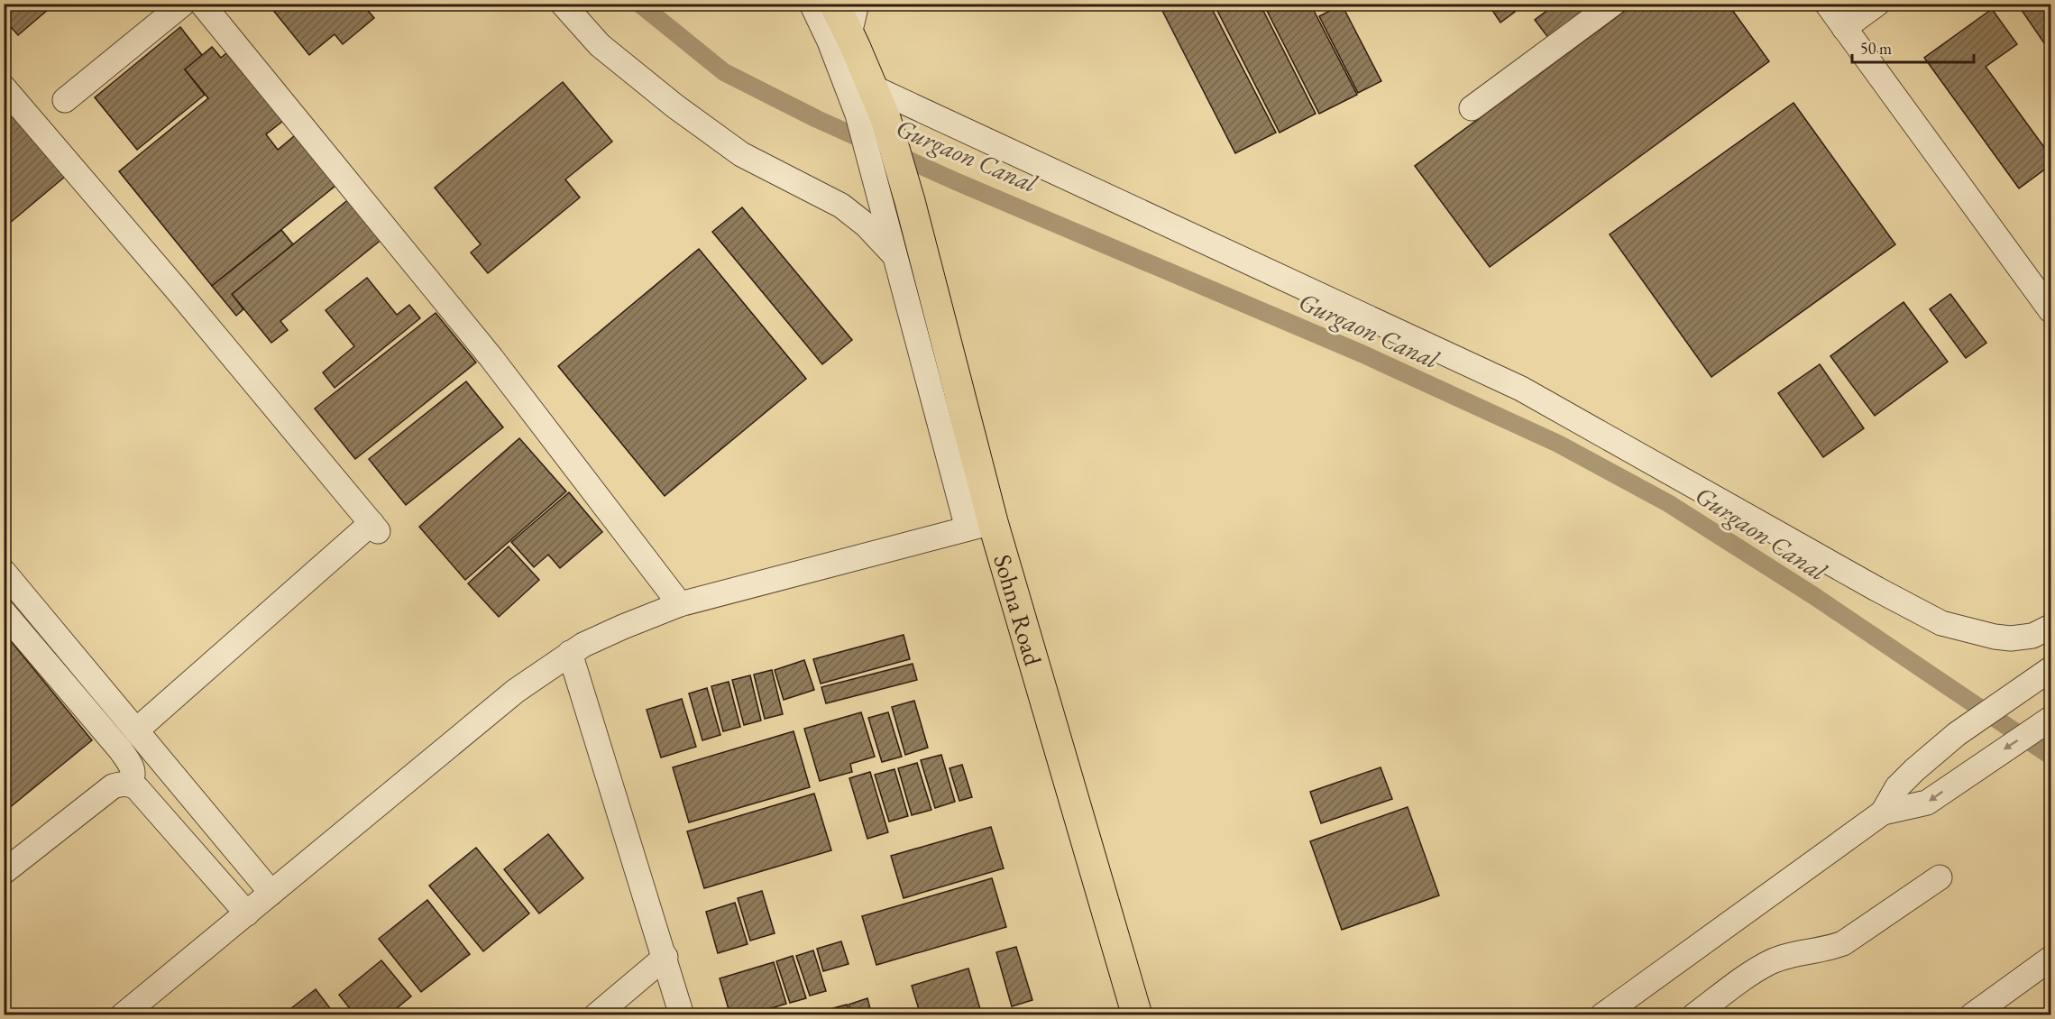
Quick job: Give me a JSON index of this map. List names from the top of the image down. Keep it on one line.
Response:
{"streets":{"main road":["Sohna Road"]},"water":["Gurgaon Canal"],"scale_bar":"50 m"}
